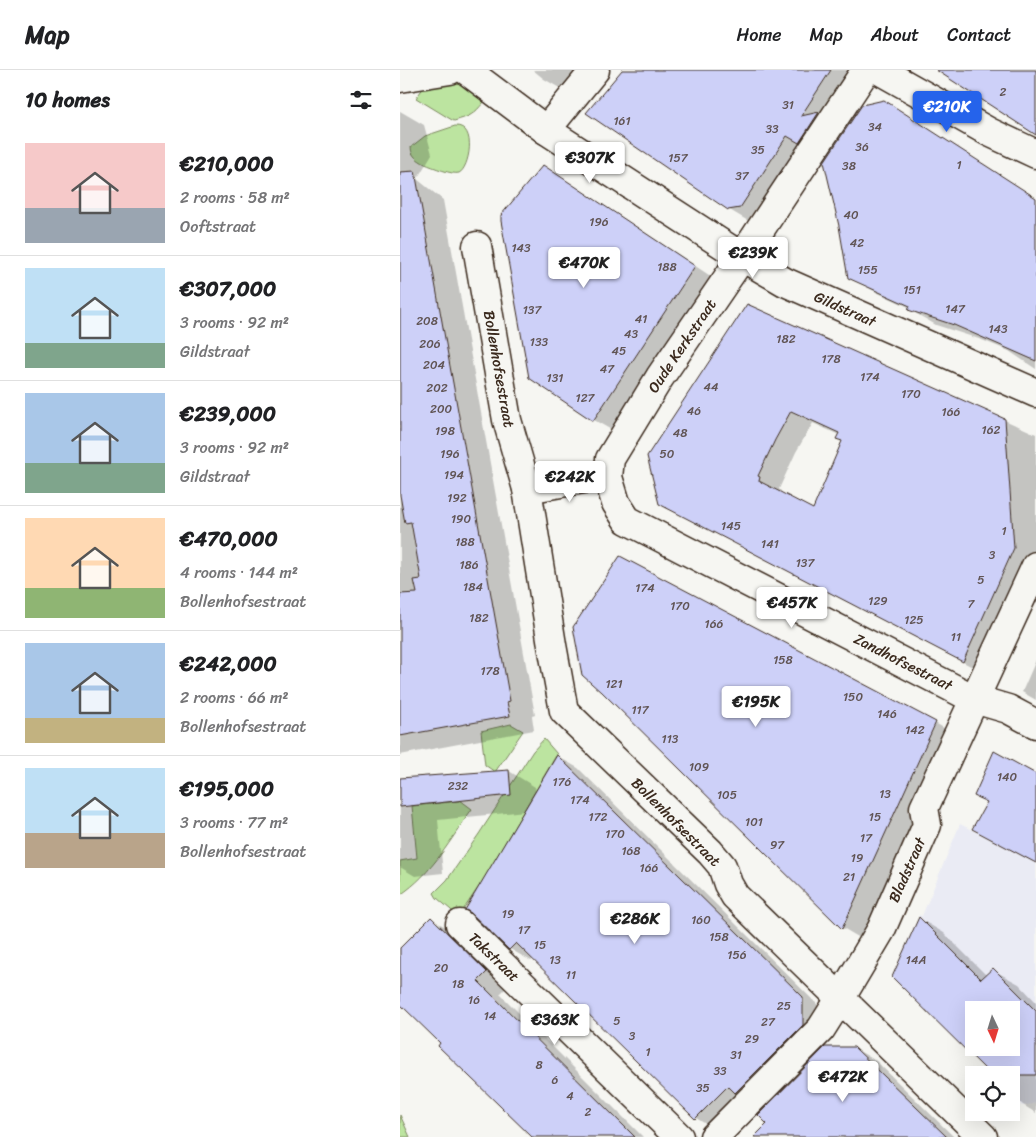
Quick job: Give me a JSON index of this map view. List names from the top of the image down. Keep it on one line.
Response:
{"streets":{"street":["Gildstraat","Oude Kerkstraat","Bollenhofsestraat","Zandhofsestraat","Bladstraat","Takstraat"]},"crossings":[["Gildstraat","Oude Kerkstraat"],["Oude Kerkstraat","Zandhofsestraat"],["Bollenhofsestraat","Bladstraat"],["Zandhofsestraat","Bladstraat"]],"house_numbers":["2","31","161","34","33","36","35","157","1","38","37","40","196","42","143","188","155","151","147","137","41","208","143","43","182","133","206","45","178","204","47","174","131","44","202","170","127","200","46","166","162","198","48","196","50","194","192","190","145","1","188","141","3","137","186","5","184","174","129","7","170","182","125","166","11","158","178","121","150","117","146","142","113","109","140","176","232","13","105","174","172","15","101","170","17","97","168","19","166","21","19","160","17","158","15","156","13","14A","20","11","18","16","25","14","5","27","3","29","1","31","8","33","6","35","4","2"],"north":"bottom","page":{"header":"Map","nav":["Home","Map","About","Contact"],"heading":"10 homes","price":["€210K","€307K","€239K","€470K","€242K","€457K","€195K","€286K","€363K","€472K"],"list":[{"name":"€210,000","note":"2 rooms · 58 m² · Ooftstraat"},{"name":"€307,000","note":"3 rooms · 92 m² · Gildstraat"},{"name":"€239,000","note":"3 rooms · 92 m² · Gildstraat"},{"name":"€470,000","note":"4 rooms · 144 m² · Bollenhofsestraat"},{"name":"€242,000","note":"2 rooms · 66 m² · Bollenhofsestraat"},{"name":"€195,000","note":"3 rooms · 77 m² · Bollenhofsestraat"}]}}
